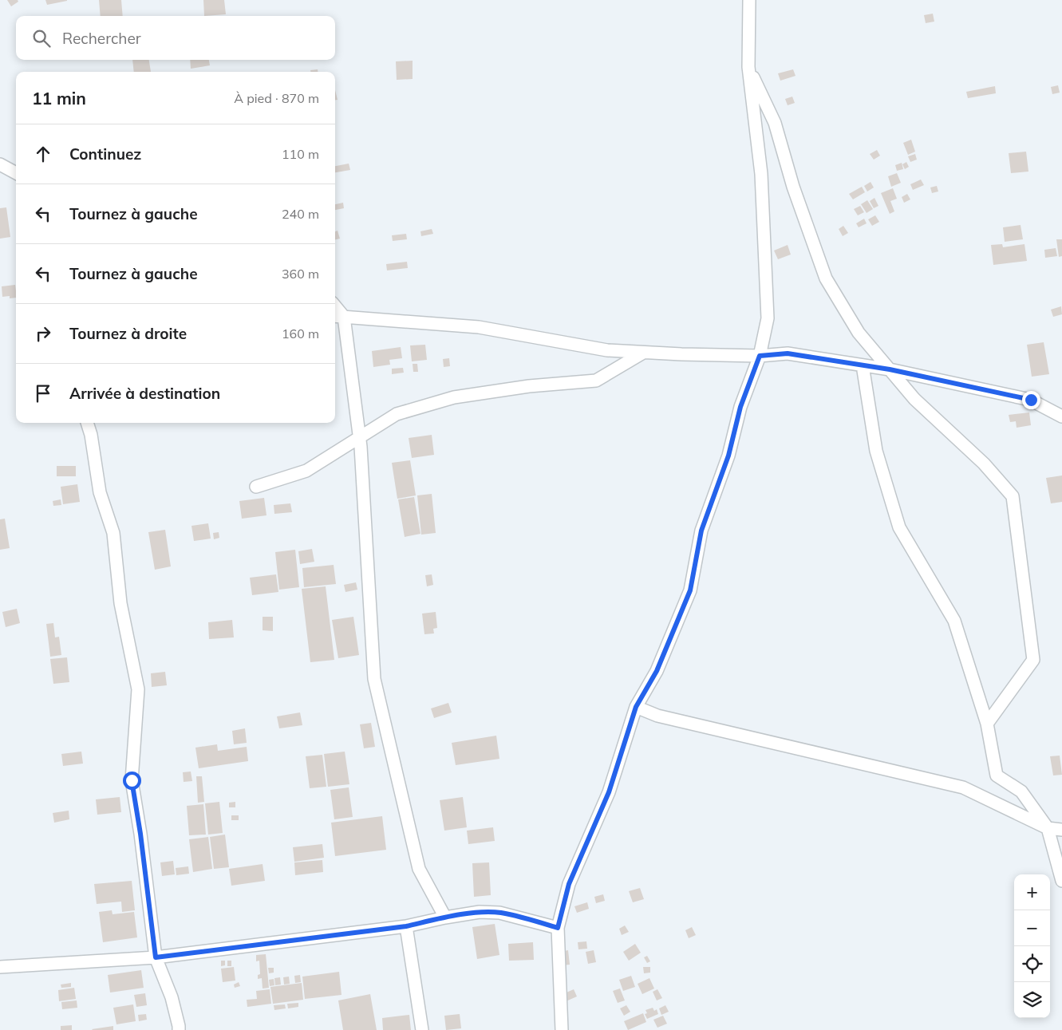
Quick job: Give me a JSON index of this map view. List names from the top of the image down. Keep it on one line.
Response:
{"page":{"search":"Rechercher","heading":["11 min","À pied · 870 m"],"list":[["Continuez","110 m"],["Tournez à gauche","240 m"],["Tournez à gauche","360 m"],["Tournez à droite","160 m"],"Arrivée à destination"],"map_buttons":["+","−"]}}
